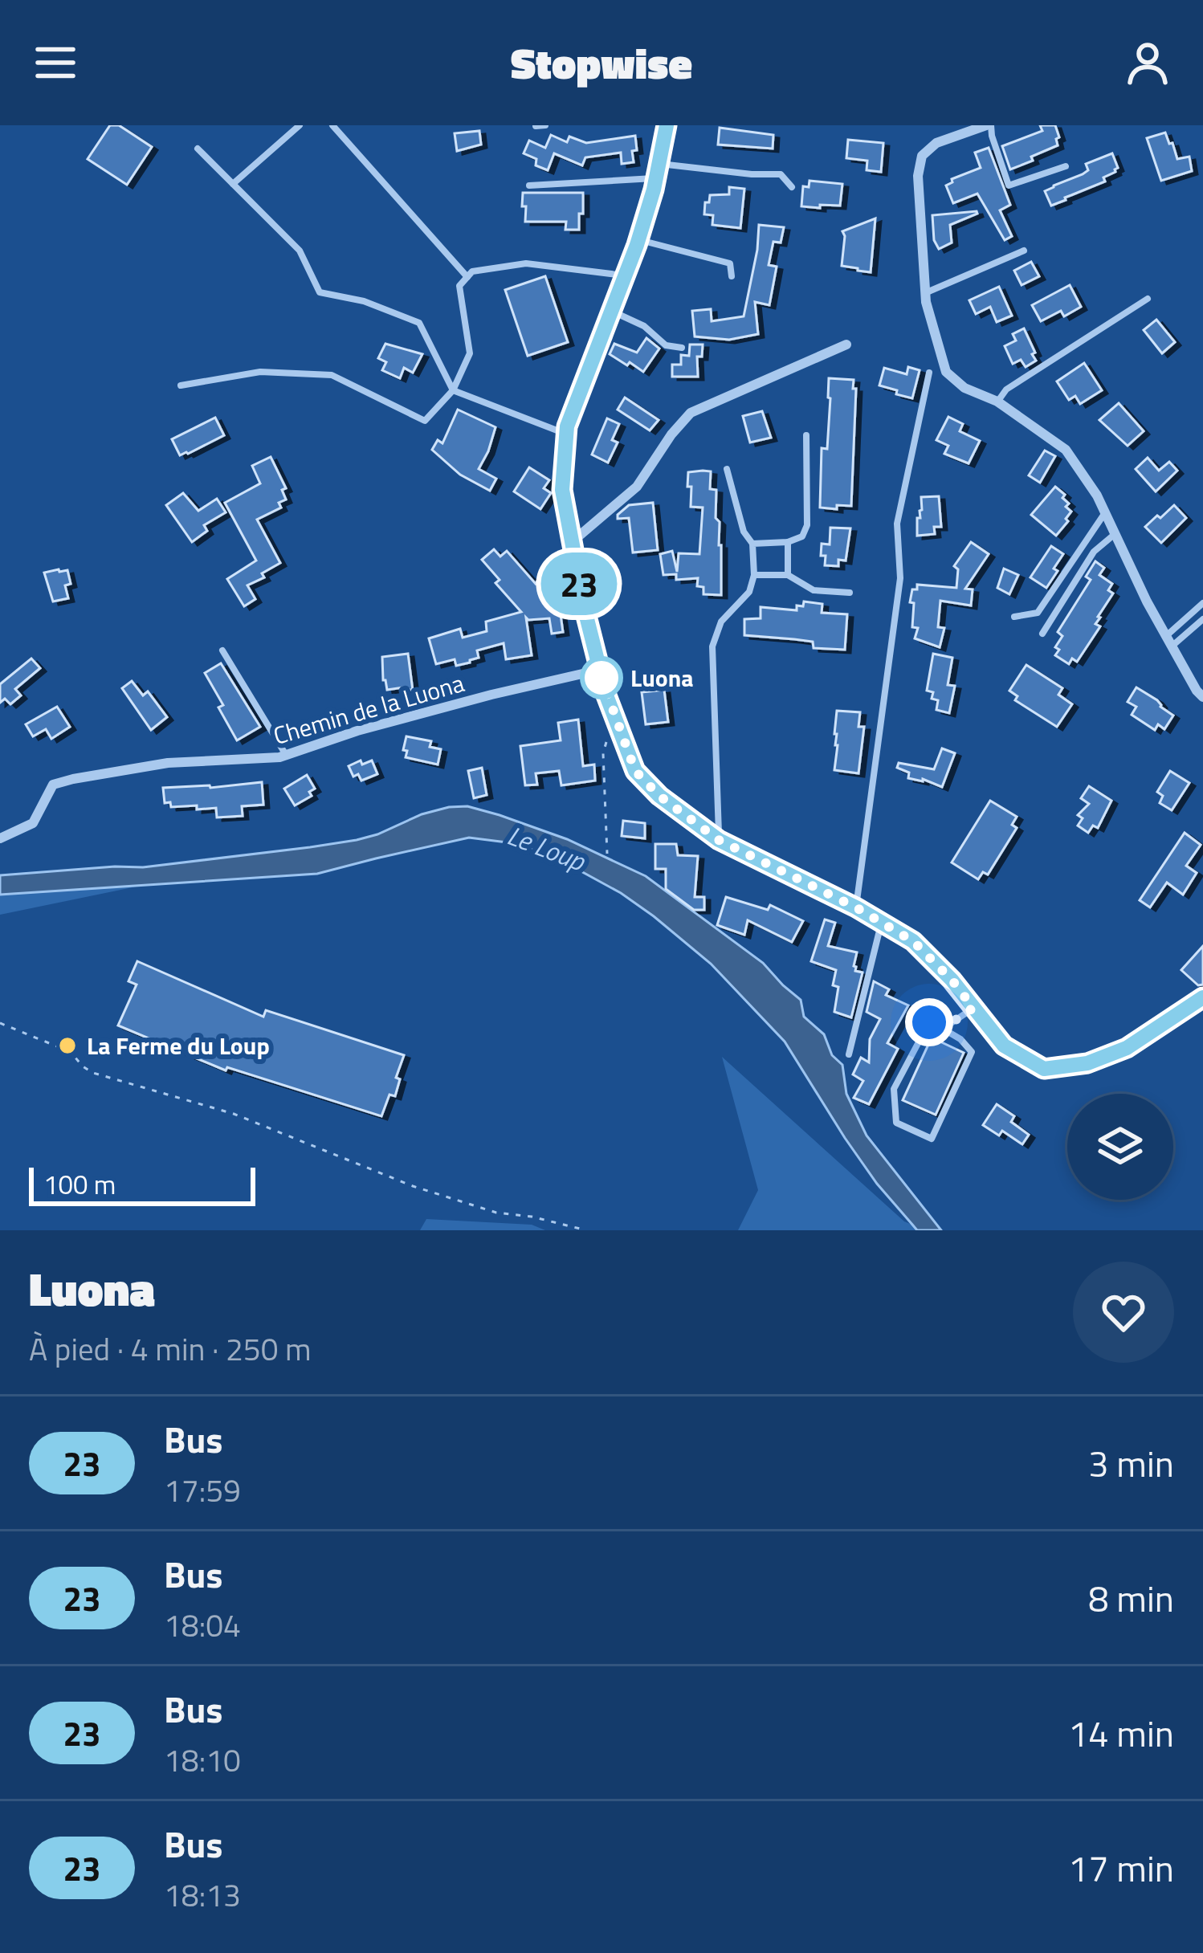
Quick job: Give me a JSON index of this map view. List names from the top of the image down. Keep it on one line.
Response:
{"streets":{"street":["Chemin de la Luona"]},"water":["Le Loup"],"places":["Luona","La Ferme du Loup"],"lines":["bus line 23"],"scale_bar":"100 m","page":{"header":"Stopwise","on_map":"23","scale":"100 m","heading":["Luona","À pied · 4 min · 250 m"],"list":[{"mark":"23","name":"Bus","note":"17:59","value":"3 min"},{"mark":"23","name":"Bus","note":"18:04","value":"8 min"},{"mark":"23","name":"Bus","note":"18:10","value":"14 min"},{"mark":"23","name":"Bus","note":"18:13","value":"17 min"}]}}
